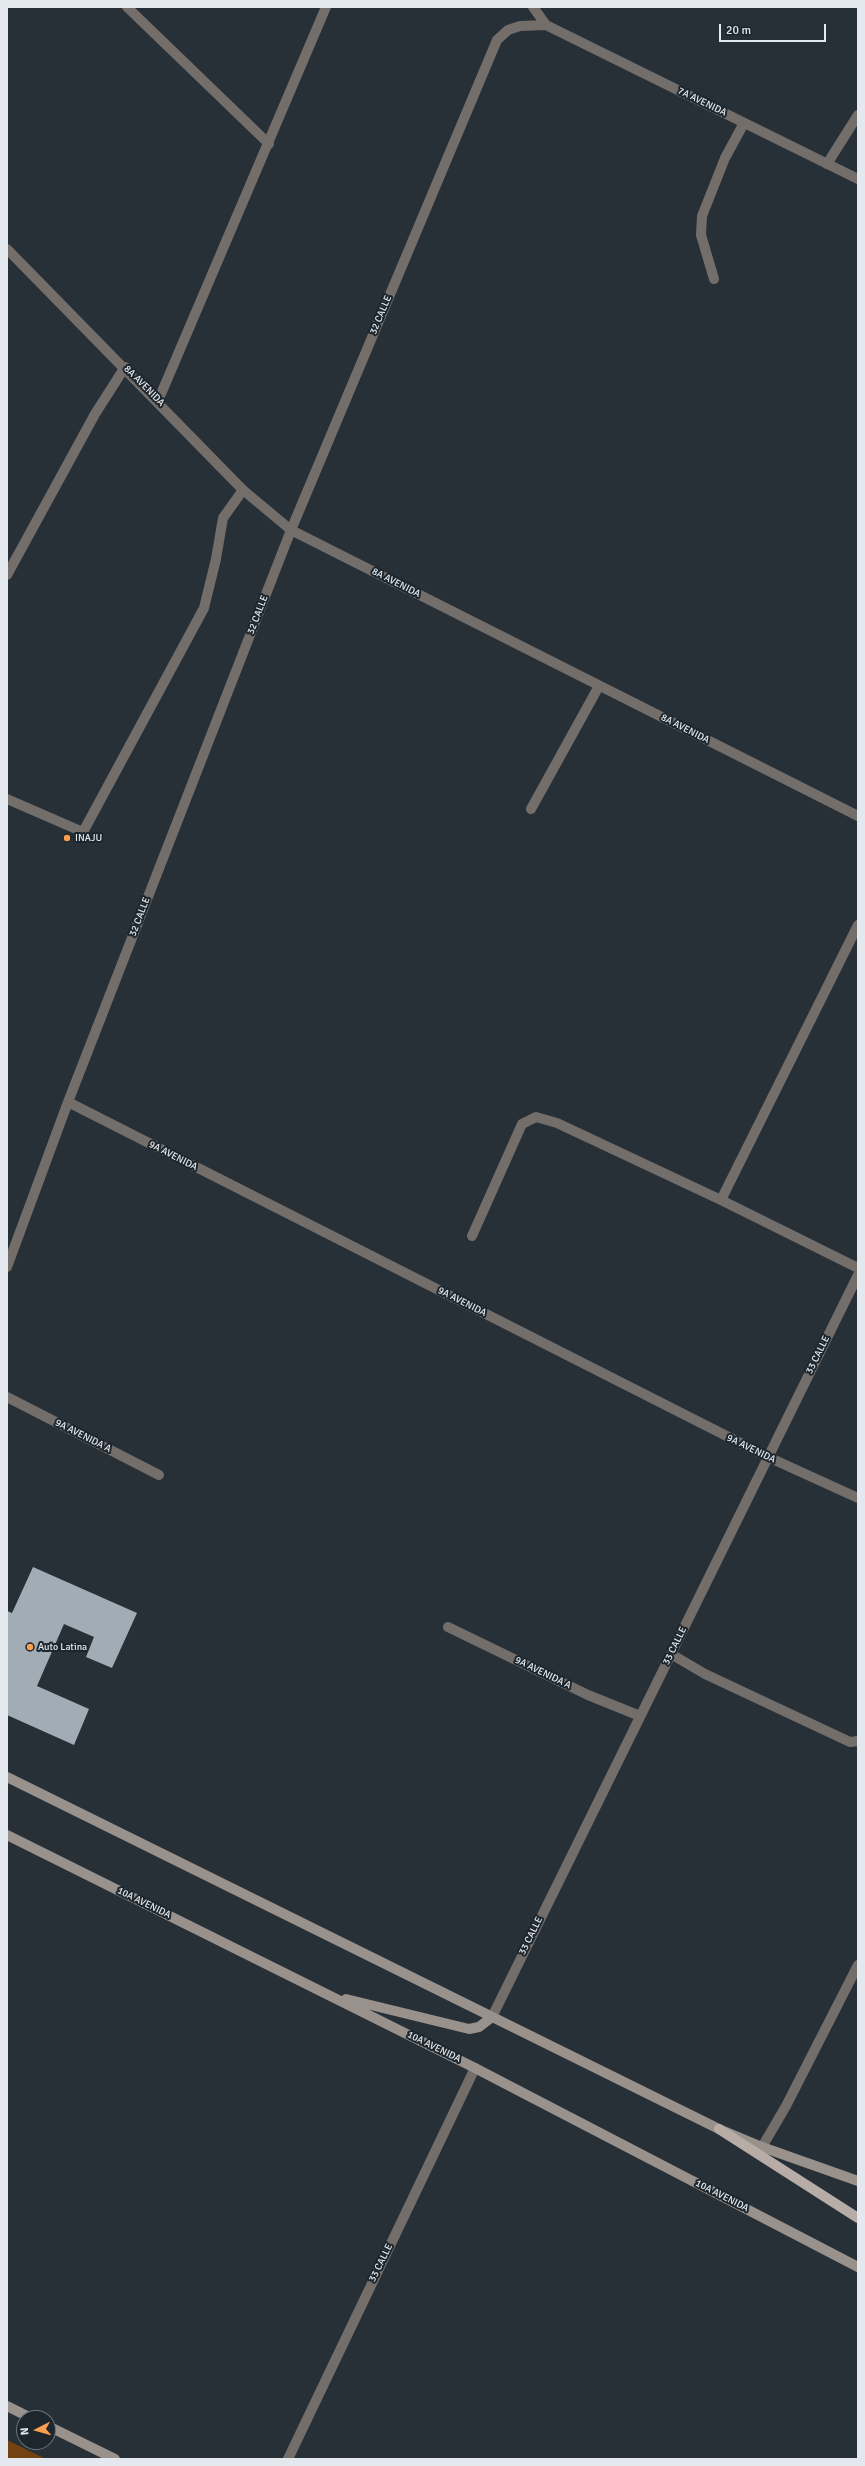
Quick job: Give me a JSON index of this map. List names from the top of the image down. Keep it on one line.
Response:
{"streets":{"main road":["10A AVENIDA"],"street":["7A AVENIDA","32 CALLE","8A AVENIDA","9A AVENIDA","33 CALLE","9A AVENIDA A"]},"crossings":[["7A AVENIDA","32 CALLE"],["32 CALLE","8A AVENIDA"],["32 CALLE","9A AVENIDA"],["9A AVENIDA","33 CALLE"],["33 CALLE","9A AVENIDA A"],["33 CALLE","10A AVENIDA"]],"places":["INAJU","Auto Latina"],"scale_bar":"20 m","north":"left"}
